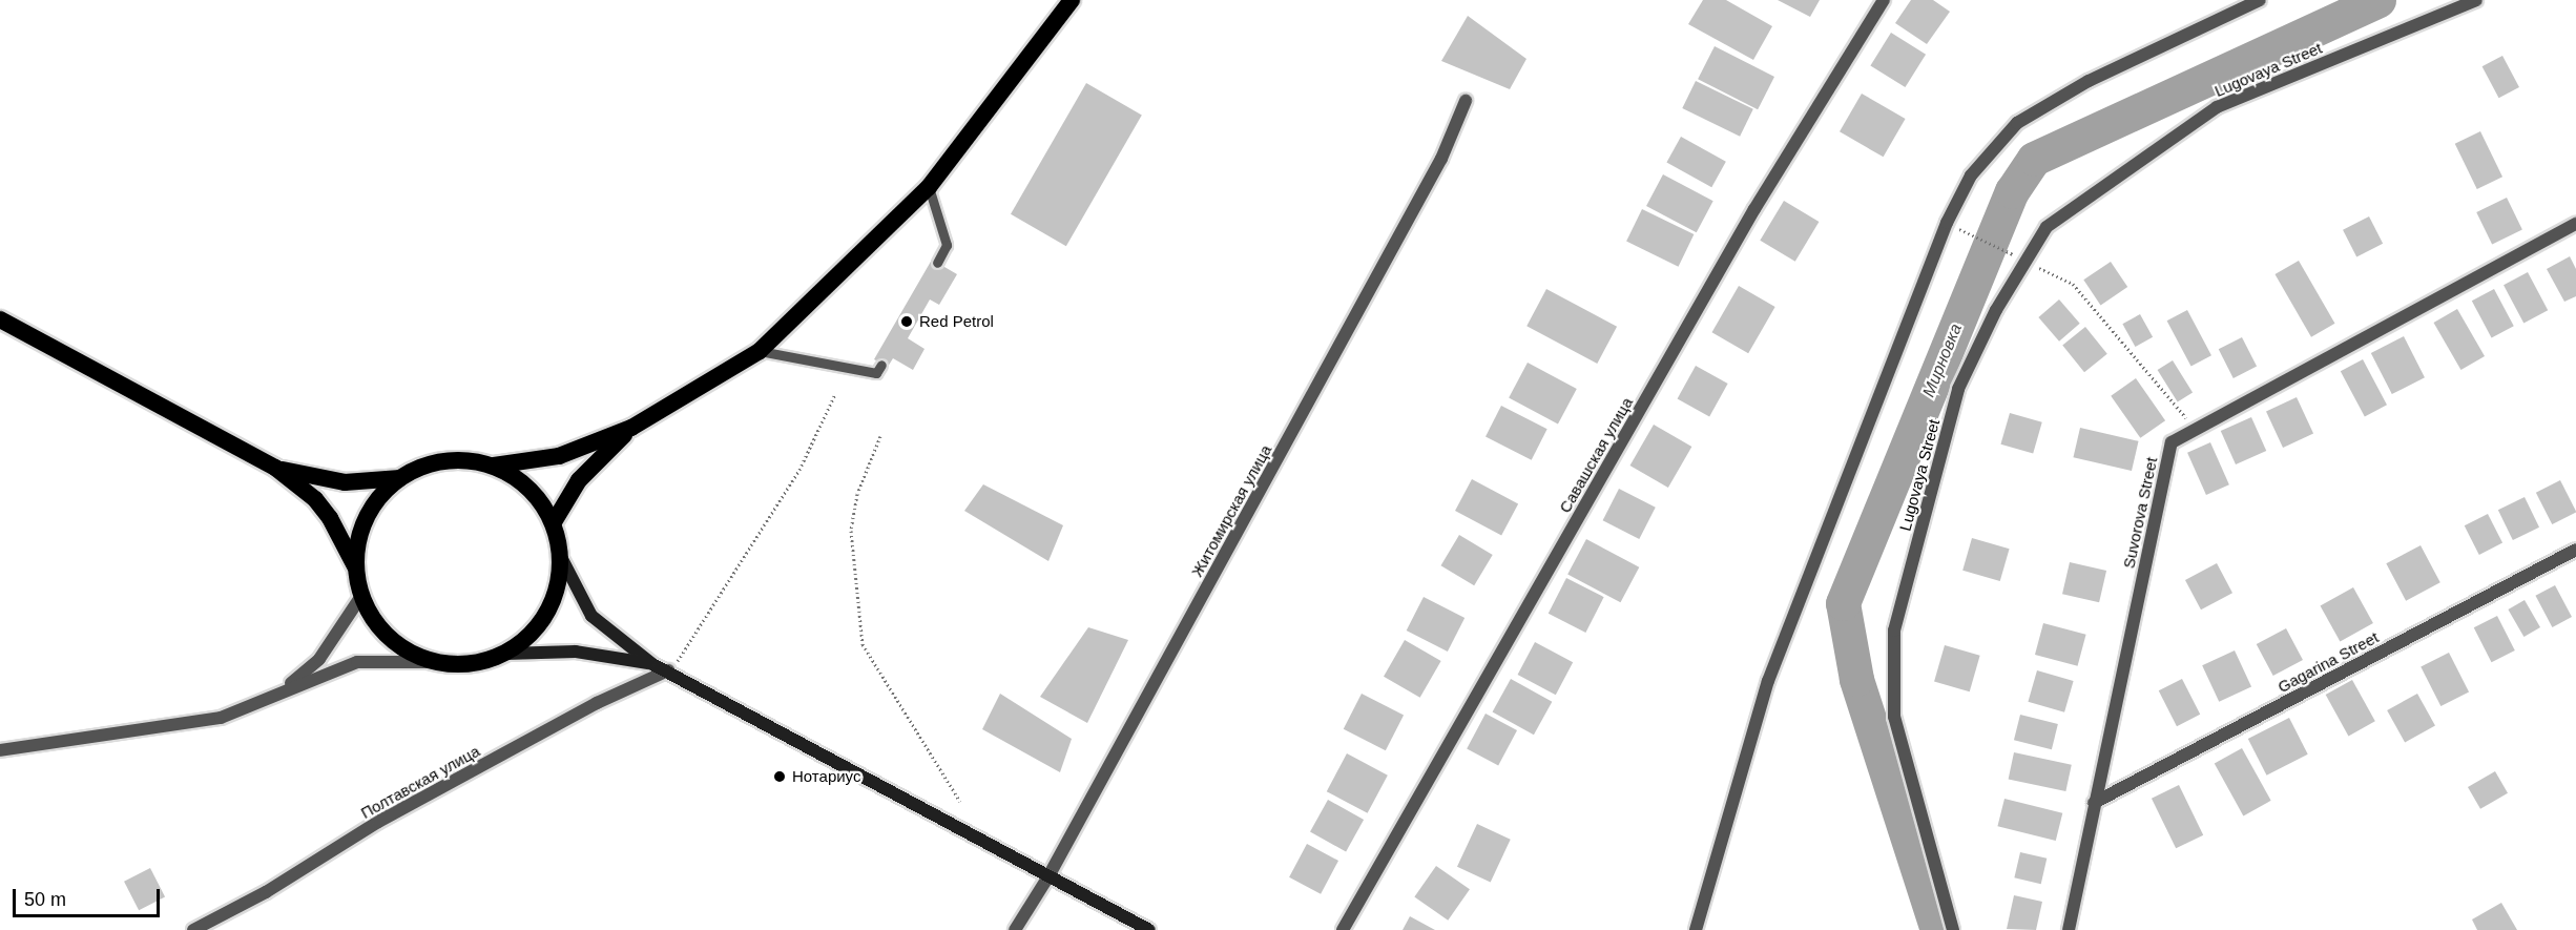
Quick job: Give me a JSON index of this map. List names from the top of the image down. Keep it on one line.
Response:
{"streets":{"street":["Lugovaya Street","Савашская улица","Житомирская улица","Suvorova Street","Gagarina Street","Полтавская улица"]},"crossings":[["Suvorova Street","Gagarina Street"]],"water":["Мирновка"],"places":["Red Petrol","Нотариус"],"scale_bar":"50 m"}
